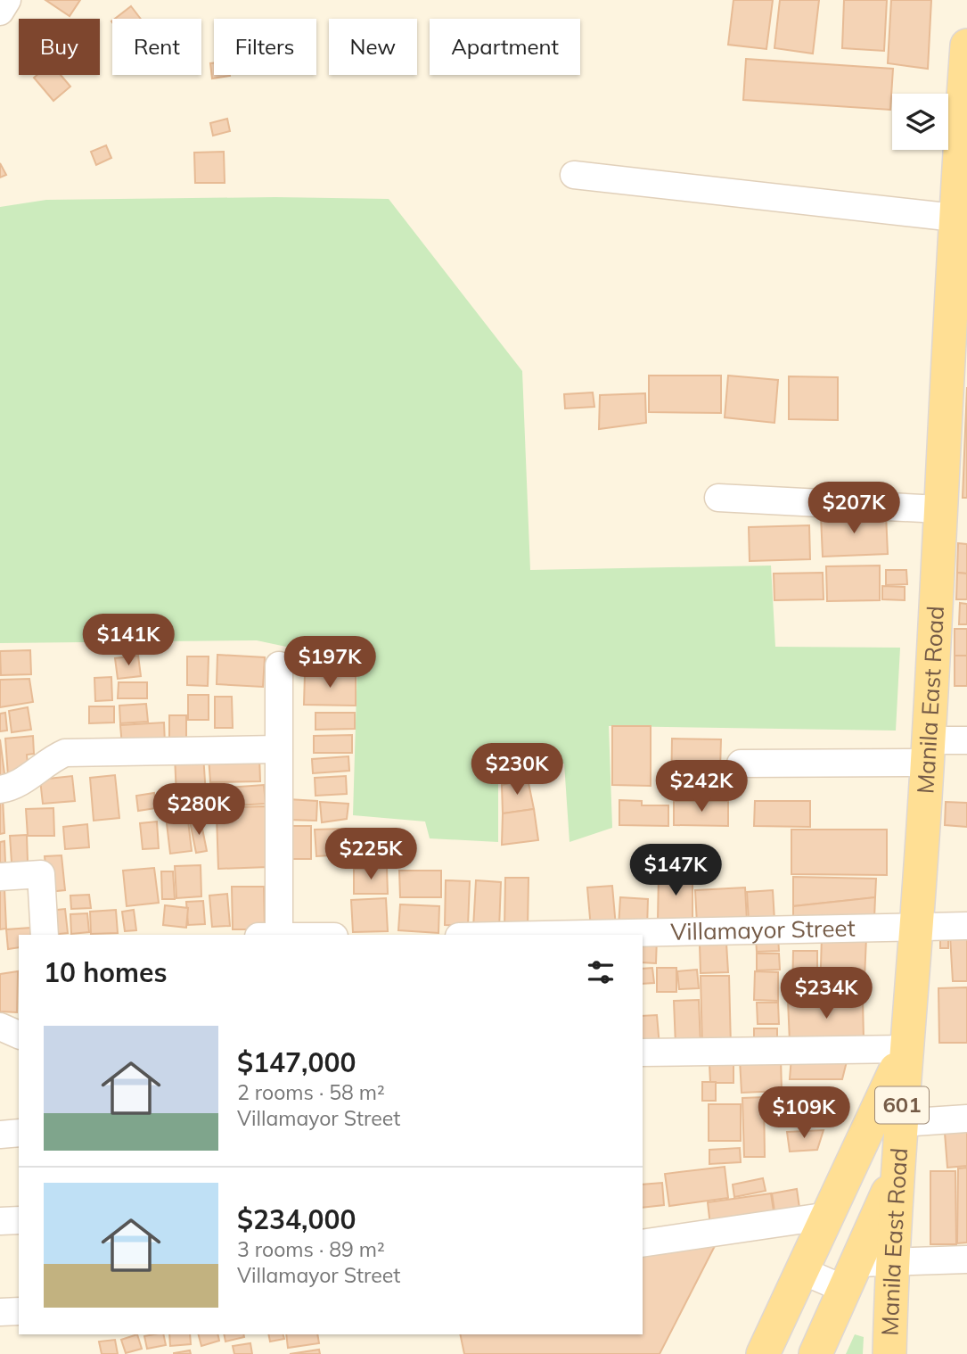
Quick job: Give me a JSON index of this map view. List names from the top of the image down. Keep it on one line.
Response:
{"streets":{"main road":["Manila East Road","601"],"street":["Villamayor Street"]},"crossings":[["Manila East Road","Villamayor Street"]],"page":{"chip":["Buy","Rent","Filters","New","Apartment"],"price":["$207K","$141K","$197K","$230K","$242K","$280K","$225K","$147K","$234K","$109K"],"heading":"10 homes","list":[{"name":"$147,000","note":"2 rooms · 58 m² · Villamayor Street"},{"name":"$234,000","note":"3 rooms · 89 m² · Villamayor Street"}]}}
